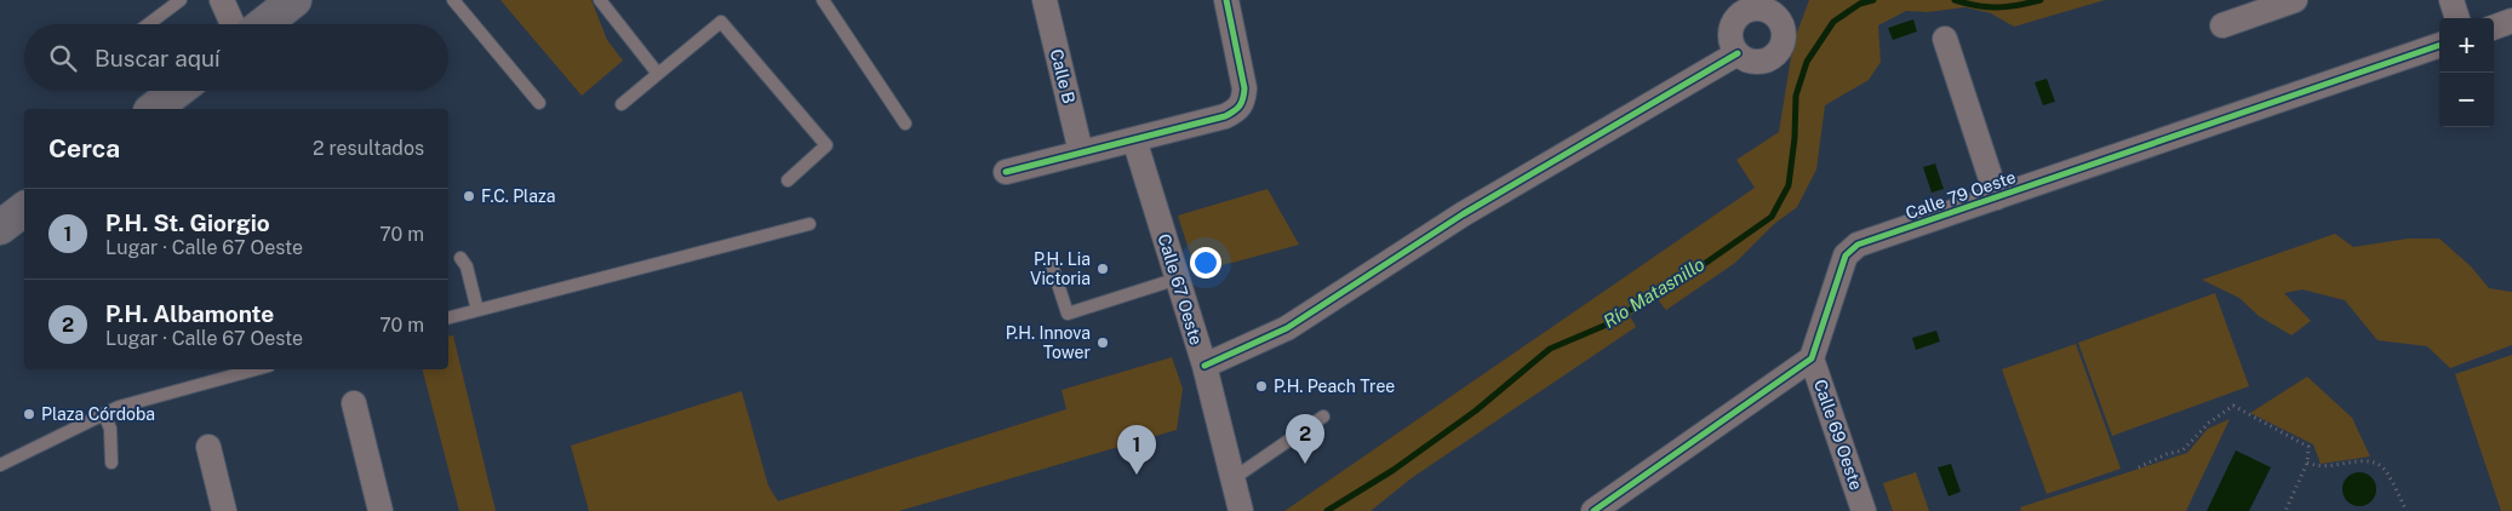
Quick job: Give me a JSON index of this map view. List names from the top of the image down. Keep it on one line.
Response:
{"streets":{"street":["Calle B","Calle 79 Oeste","Calle 67 Oeste","Calle 69 Oeste"]},"crossings":[["Calle 79 Oeste","Calle 69 Oeste"]],"water":["Río Matasnillo"],"places":["F.C. Plaza","P.H. Lia Victoria","P.H. Innova Tower","P.H. Peach Tree","Plaza Córdoba"],"page":{"map_buttons":["+","−"],"search":"Buscar aquí","heading":["Cerca","2 resultados"],"list":[{"mark":"1","name":"P.H. St. Giorgio","note":"Lugar · Calle 67 Oeste","value":"70 m"},{"mark":"2","name":"P.H. Albamonte","note":"Lugar · Calle 67 Oeste","value":"70 m"}],"pins":["2","1"]}}
